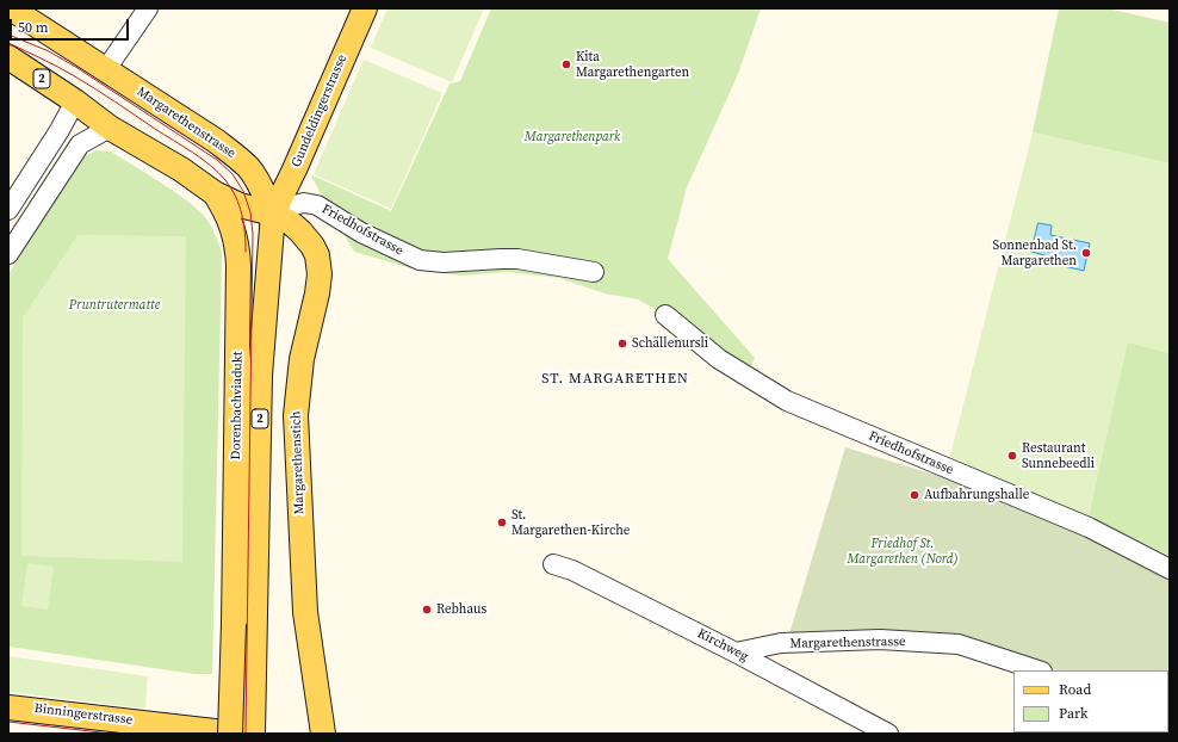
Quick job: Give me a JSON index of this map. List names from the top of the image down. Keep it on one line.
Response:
{"streets":{"main road":["2","Gundeldingerstrasse","Margarethenstrasse","Dorenbachviadukt","Margarethenstich","Binningerstrasse"],"street":["Friedhofstrasse","Kirchweg"]},"crossings":[["2","Dorenbachviadukt"],["2","Binningerstrasse"],["Gundeldingerstrasse","Margarethenstrasse"],["Gundeldingerstrasse","Friedhofstrasse"],["Gundeldingerstrasse","Dorenbachviadukt"],["Gundeldingerstrasse","Margarethenstich"],["Margarethenstrasse","Friedhofstrasse"],["Margarethenstrasse","Dorenbachviadukt"],["Margarethenstrasse","Margarethenstich"],["Margarethenstrasse","Kirchweg"],["Friedhofstrasse","Dorenbachviadukt"],["Friedhofstrasse","Margarethenstich"],["Dorenbachviadukt","Margarethenstich"]],"districts":["ST. MARGARETHEN"],"parks":["Margarethenpark","Pruntrutermatte","Friedhof St. Margarethen (Nord)"],"places":["Kita Margarethengarten","Sonnenbad St. Margarethen","Schällenursli","Restaurant Sunnebeedli","Aufbahrungshalle","St. Margarethen-Kirche","Rebhaus"],"legend":["Road","Park"],"scale_bar":"50 m"}
